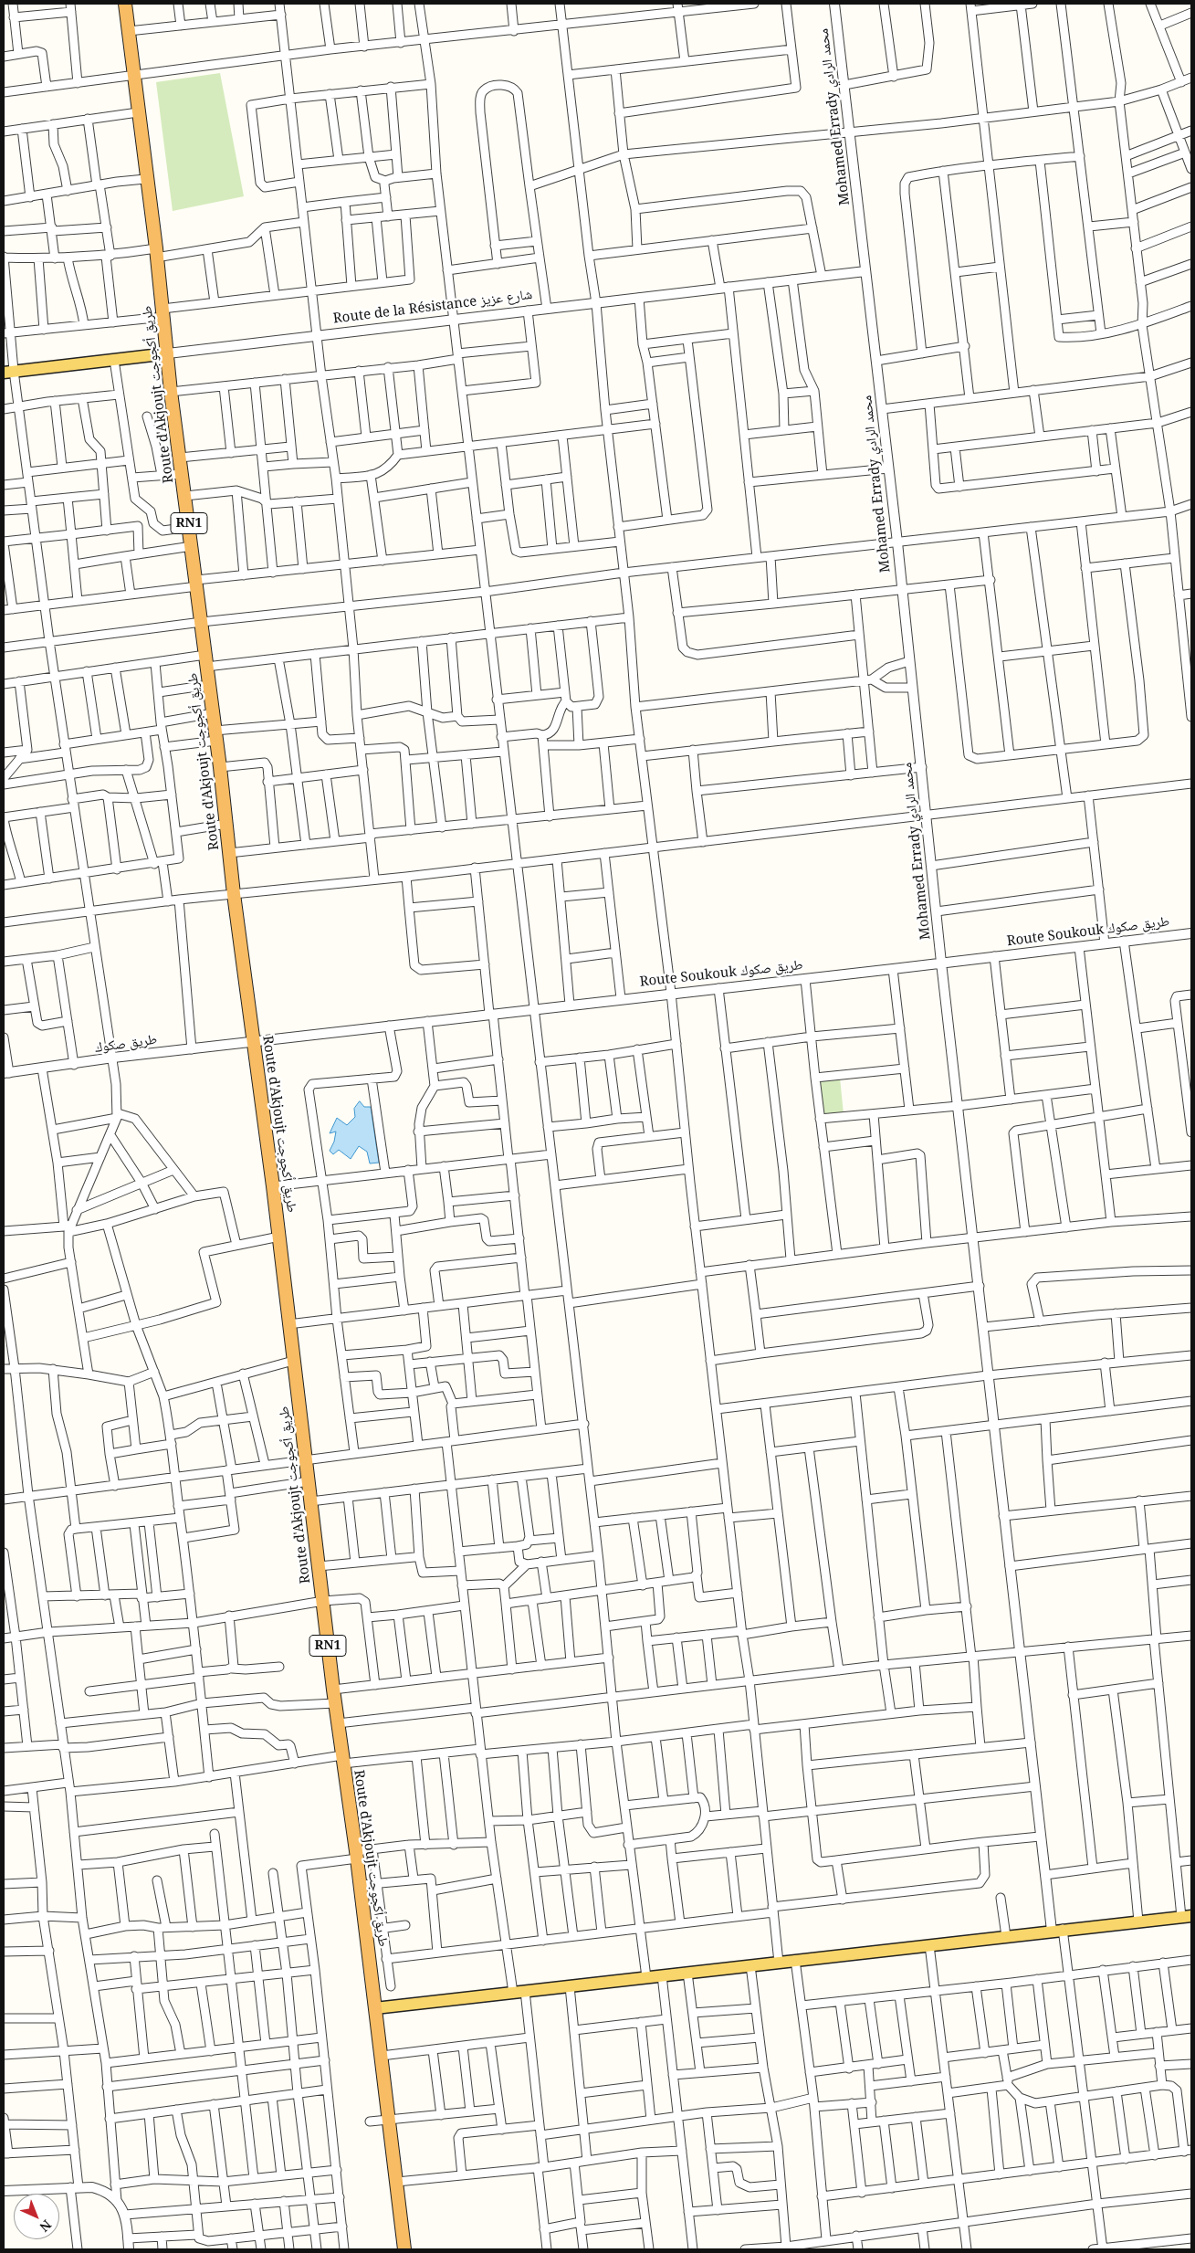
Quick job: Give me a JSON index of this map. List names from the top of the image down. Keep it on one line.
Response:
{"streets":{"highway":["Route d'Akjoujt طريق أكجوجت","RN1"],"main road":["Route de la Résistance شارع عزيز"],"street":["Mohamed Errady محمد الرادي","Route Soukouk طريق صكوك","طريق صكوك"]},"crossings":[["Mohamed Errady محمد الرادي","Route de la Résistance شارع عزيز"],["Mohamed Errady محمد الرادي","Route Soukouk طريق صكوك"],["Route de la Résistance شارع عزيز","Route d'Akjoujt طريق أكجوجت"],["Route d'Akjoujt طريق أكجوجت","Route Soukouk طريق صكوك"],["Route d'Akjoujt طريق أكجوجت","طريق صكوك"],["Route Soukouk طريق صكوك","طريق صكوك"]],"north":"bottom right"}
